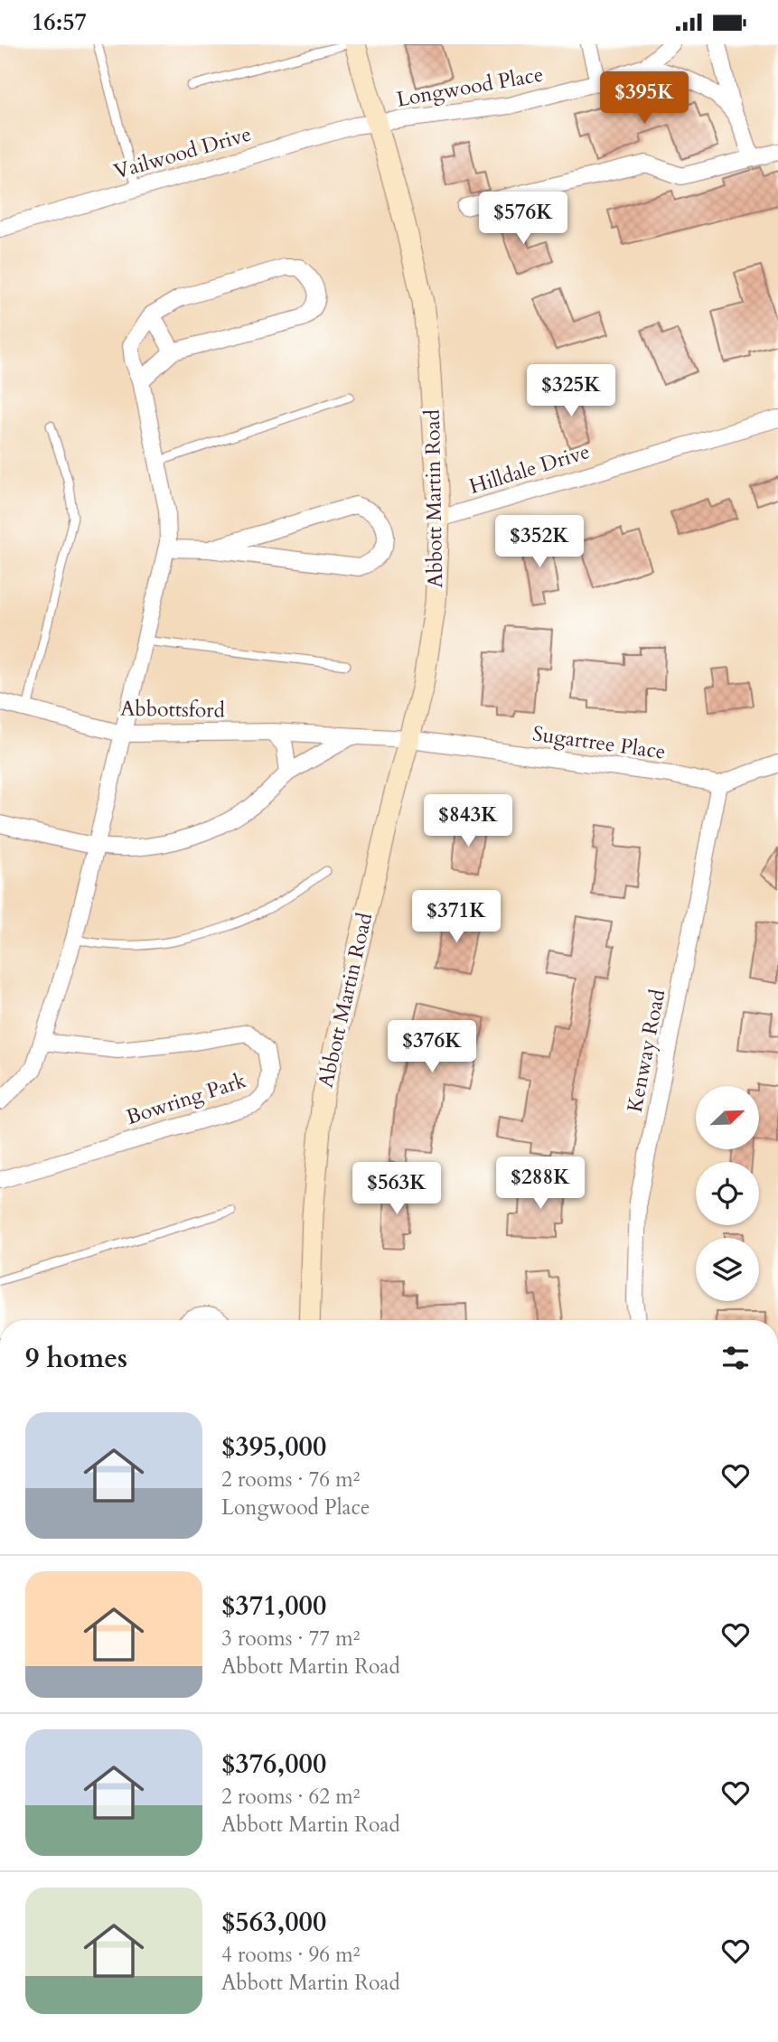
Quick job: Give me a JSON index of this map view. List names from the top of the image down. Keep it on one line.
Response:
{"streets":{"main road":["Abbott Martin Road"],"street":["Longwood Place","Vailwood Drive","Hilldale Drive","Abbottsford","Sugartree Place","Kenway Road","Bowring Park"]},"crossings":[["Longwood Place","Vailwood Drive"],["Longwood Place","Abbott Martin Road"],["Vailwood Drive","Abbott Martin Road"],["Hilldale Drive","Abbott Martin Road"],["Abbott Martin Road","Abbottsford"],["Abbott Martin Road","Sugartree Place"],["Abbottsford","Sugartree Place"],["Sugartree Place","Kenway Road"]],"north":"top right","page":{"status":"16:57","price":["$395K","$576K","$325K","$352K","$843K","$371K","$376K","$288K","$563K"],"heading":"9 homes","list":[{"name":"$395,000","note":"2 rooms · 76 m² · Longwood Place"},{"name":"$371,000","note":"3 rooms · 77 m² · Abbott Martin Road"},{"name":"$376,000","note":"2 rooms · 62 m² · Abbott Martin Road"},{"name":"$563,000","note":"4 rooms · 96 m² · Abbott Martin Road"}]}}
